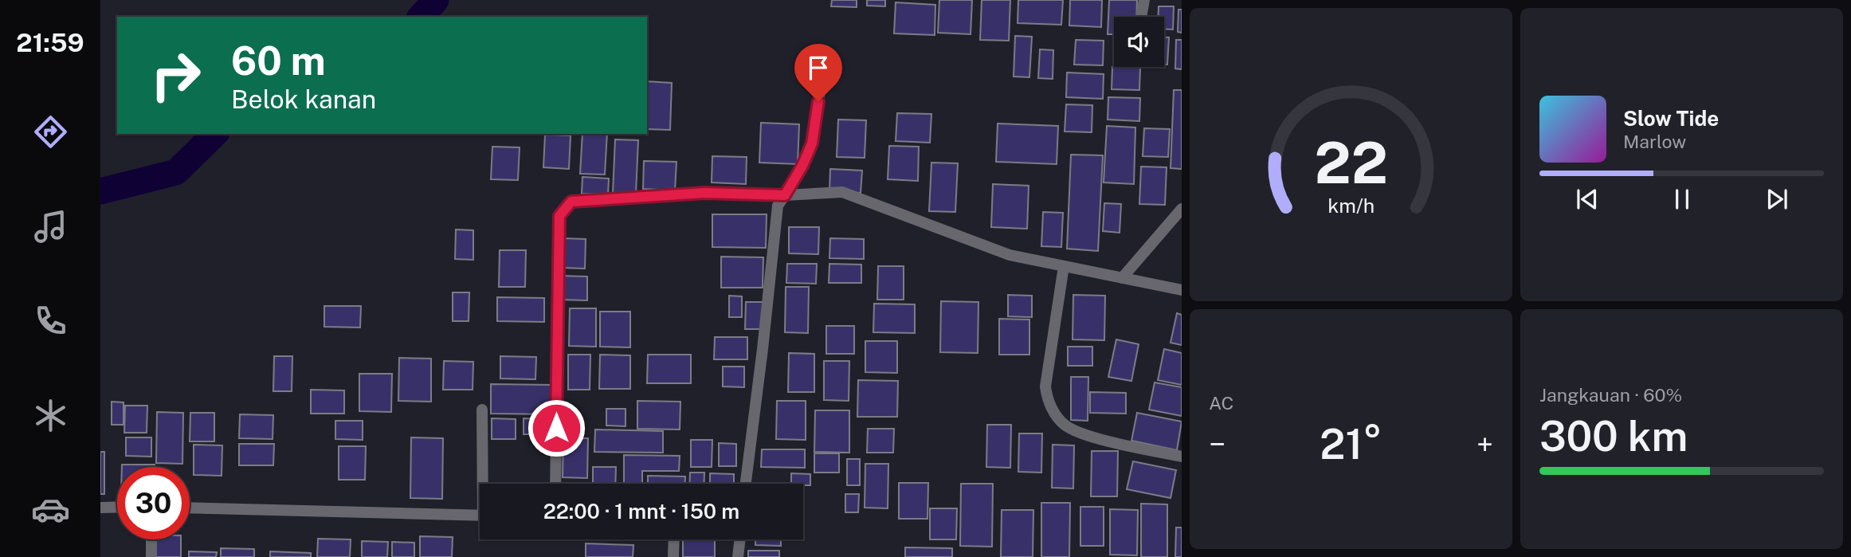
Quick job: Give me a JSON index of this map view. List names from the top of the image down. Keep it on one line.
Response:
{"page":{"tabs":"21:59","turn":["60 m","Belok kanan"],"song":["Slow Tide","Marlow"],"tile":["AC",["Jangkauan · 60%","300 km"]],"heat":["−","21°","+"],"limit":"30","trip":"22:00 · 1 mnt · 150 m","gauge":["22","km/h"]}}
